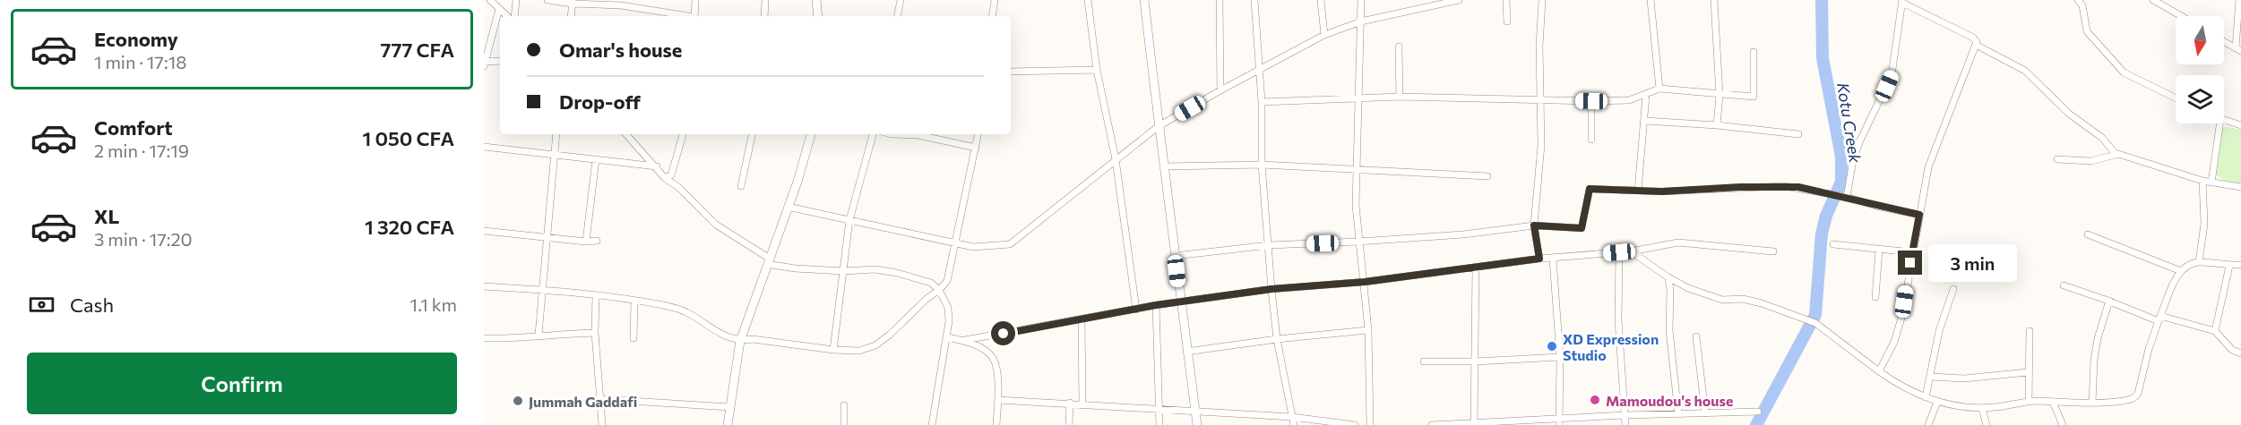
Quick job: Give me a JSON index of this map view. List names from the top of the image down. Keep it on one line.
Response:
{"water":["Kotu Creek"],"places":["XD Expression Studio","Mamoudou's house","Jummah Gaddafi"],"north":"bottom","page":{"list":[{"name":"Economy","note":"1 min · 17:18","value":"777 CFA"},{"name":"Comfort","note":"2 min · 17:19","value":"1 050 CFA"},{"name":"XL","note":"3 min · 17:20","value":"1 320 CFA"}],"banner":["Omar's house","Drop-off"],"bubble":"3 min","pay":["Cash","1.1 km"],"buttons":"Confirm"}}
